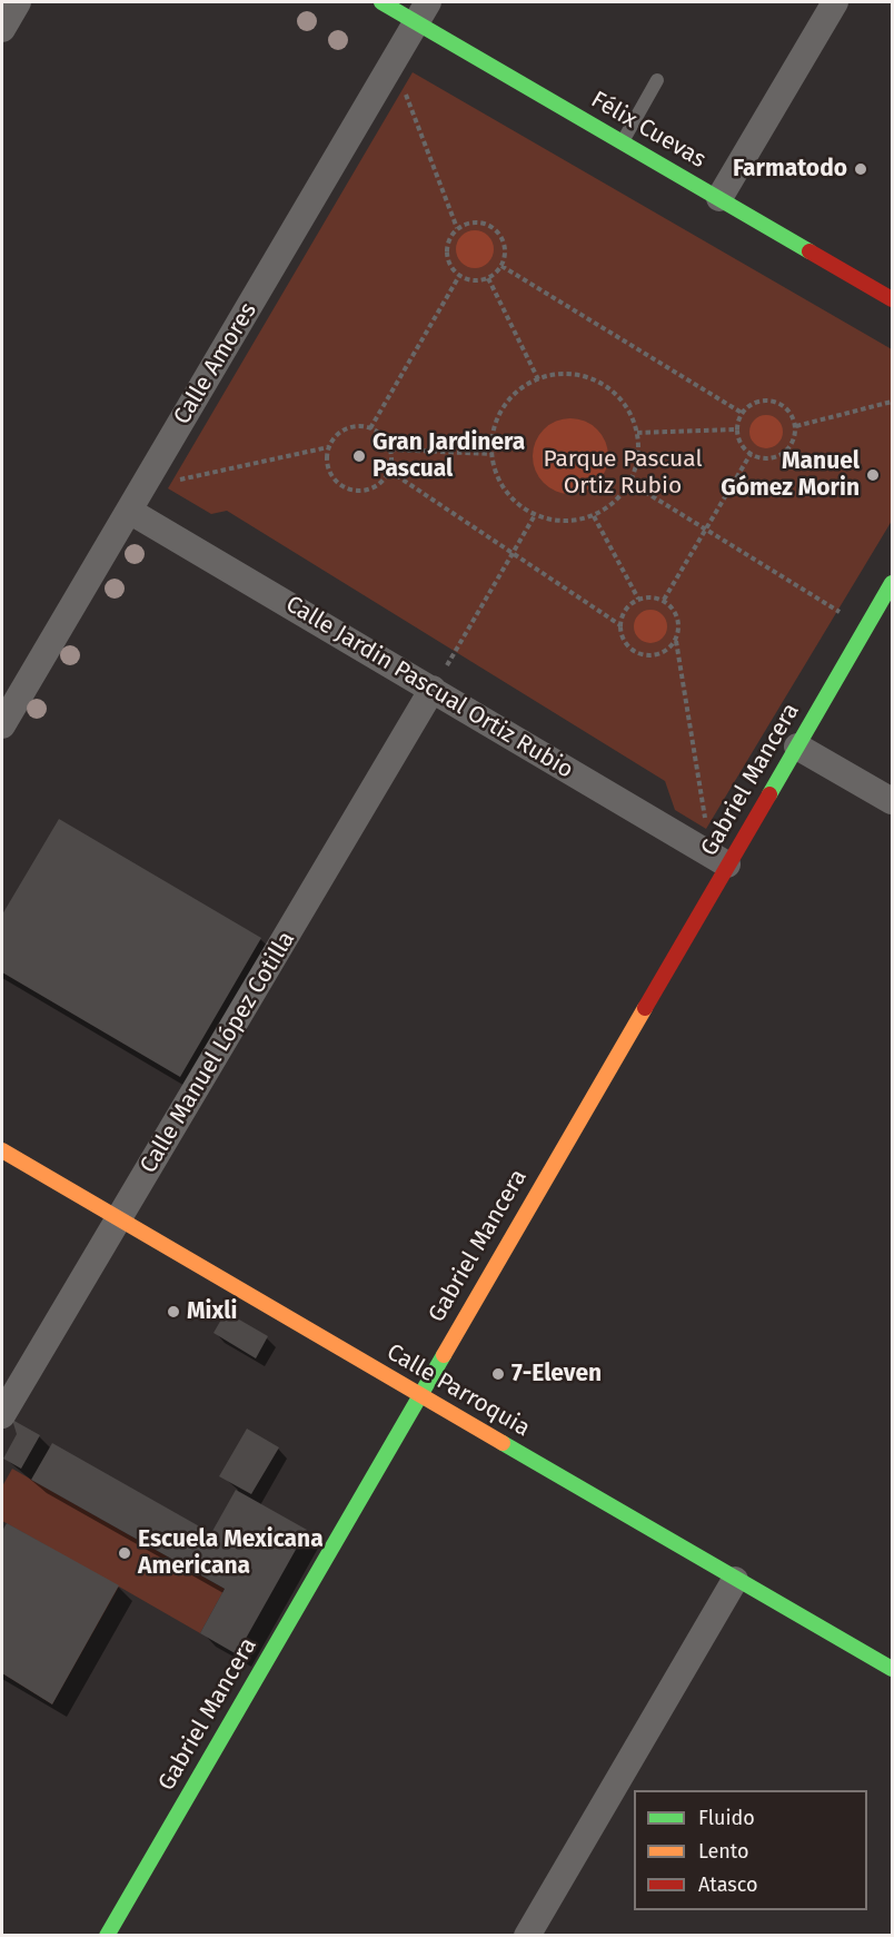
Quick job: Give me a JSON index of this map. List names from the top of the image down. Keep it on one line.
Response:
{"streets":{"main road":["Félix Cuevas","Gabriel Mancera","Calle Parroquia"],"street":["Calle Amores","Calle Jardin Pascual Ortiz Rubio","Calle Manuel López Cotilla"]},"crossings":[["Félix Cuevas","Calle Amores"],["Calle Amores","Calle Jardin Pascual Ortiz Rubio"],["Calle Jardin Pascual Ortiz Rubio","Gabriel Mancera"],["Calle Jardin Pascual Ortiz Rubio","Calle Manuel López Cotilla"],["Gabriel Mancera","Calle Parroquia"],["Calle Manuel López Cotilla","Calle Parroquia"]],"parks":["Parque Pascual Ortiz Rubio"],"places":["Farmatodo","Gran Jardinera Pascual","Manuel Gómez Morin","Mixli","7-Eleven","Escuela Mexicana Americana"],"legend":["Fluido","Lento","Atasco"]}
